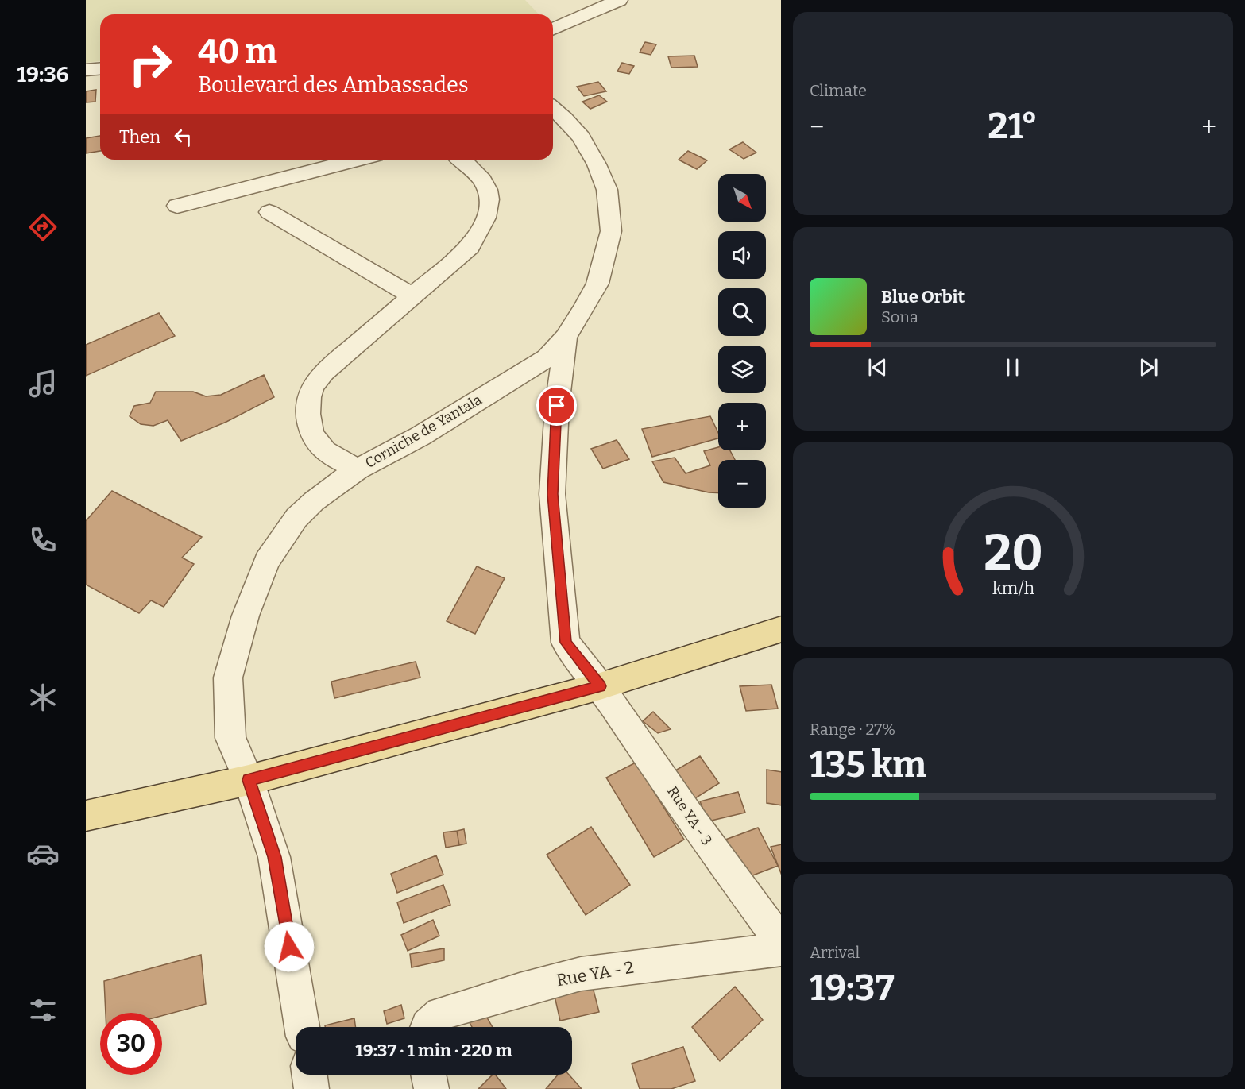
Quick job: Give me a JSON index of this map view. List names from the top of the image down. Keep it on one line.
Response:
{"streets":{"street":["Corniche de Yantala","Rue YA - 3","Rue YA - 2"]},"crossings":[["Corniche de Yantala","Rue YA - 3"]],"north":"bottom right","page":{"tabs":"19:36","tile":["Climate",["Range · 27%","135 km"],["Arrival","19:37"]],"turn":["40 m","Boulevard des Ambassades"],"heat":["−","21°","+"],"then":"Then","map_buttons":["+","−"],"song":["Blue Orbit","Sona"],"limit":"30","trip":"19:37 · 1 min · 220 m","gauge":["20","km/h"]}}
